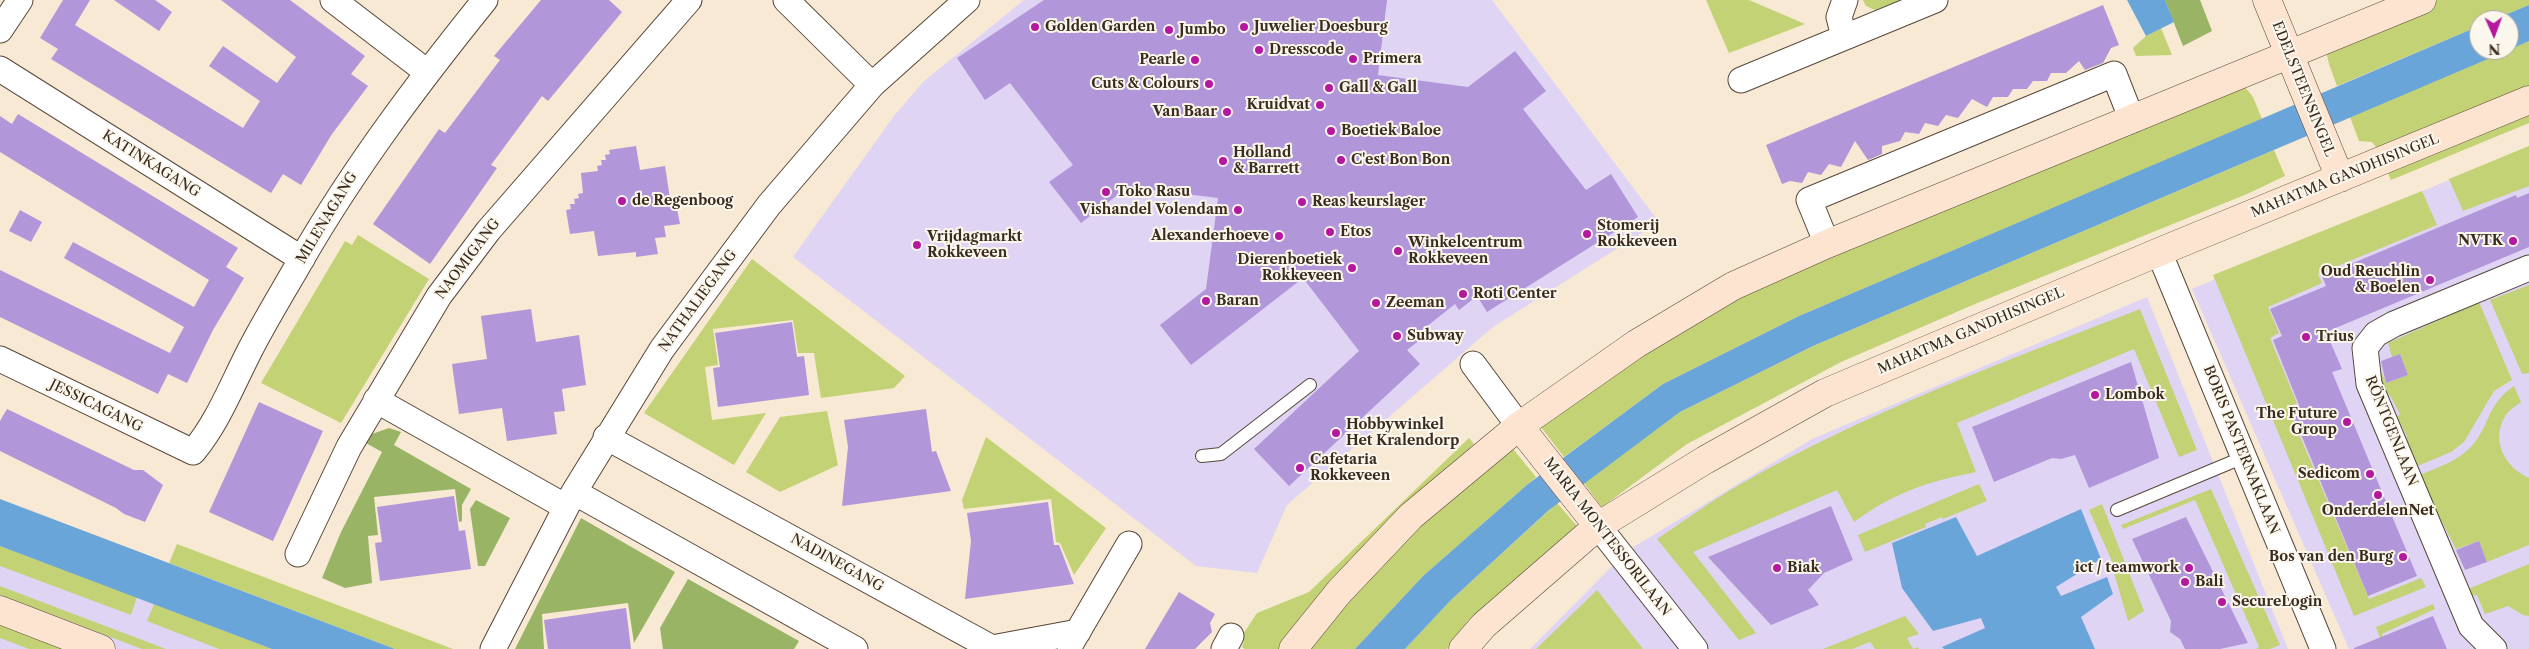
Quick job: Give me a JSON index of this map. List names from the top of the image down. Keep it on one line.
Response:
{"streets":{"street":["EDELSTEENSINGEL","KATINKAGANG","MAHATMA GANDHISINGEL","MILENAGANG","NAOMIGANG","NATHALIEGANG","JESSICAGANG","RÖNTGENLAAN","BORIS PASTERNAKLAAN","MARIA MONTESSORILAAN","NADINEGANG"]},"crossings":[["EDELSTEENSINGEL","MAHATMA GANDHISINGEL"],["KATINKAGANG","MILENAGANG"],["MAHATMA GANDHISINGEL","BORIS PASTERNAKLAAN"],["MAHATMA GANDHISINGEL","MARIA MONTESSORILAAN"],["MILENAGANG","JESSICAGANG"],["NATHALIEGANG","NADINEGANG"]],"places":["Golden Garden","Juwelier Doesburg","Jumbo","Dresscode","Primera","Pearle","Cuts & Colours","Gall & Gall","Kruidvat","Van Baar","Boetiek Baloe","C'est Bon Bon","Holland & Barrett","Toko Rasu","de Regenboog","Reas keurslager","Vishandel Volendam","Etos","Stomerij Rokkeveen","Alexanderhoeve","NVTK","Vrijdagmarkt Rokkeveen","Winkelcentrum Rokkeveen","Dierenboetiek Rokkeveen","Oud Reuchlin & Boelen","Roti Center","Baran","Zeeman","Subway","Trius","Lombok","The Future Group","Hobbywinkel Het Kralendorp","Cafetaria Rokkeveen","Sedicom","OnderdelenNet","Bos van den Burg","Biak","ict / teamwork","Bali","SecureLogin"],"north":"bottom"}
